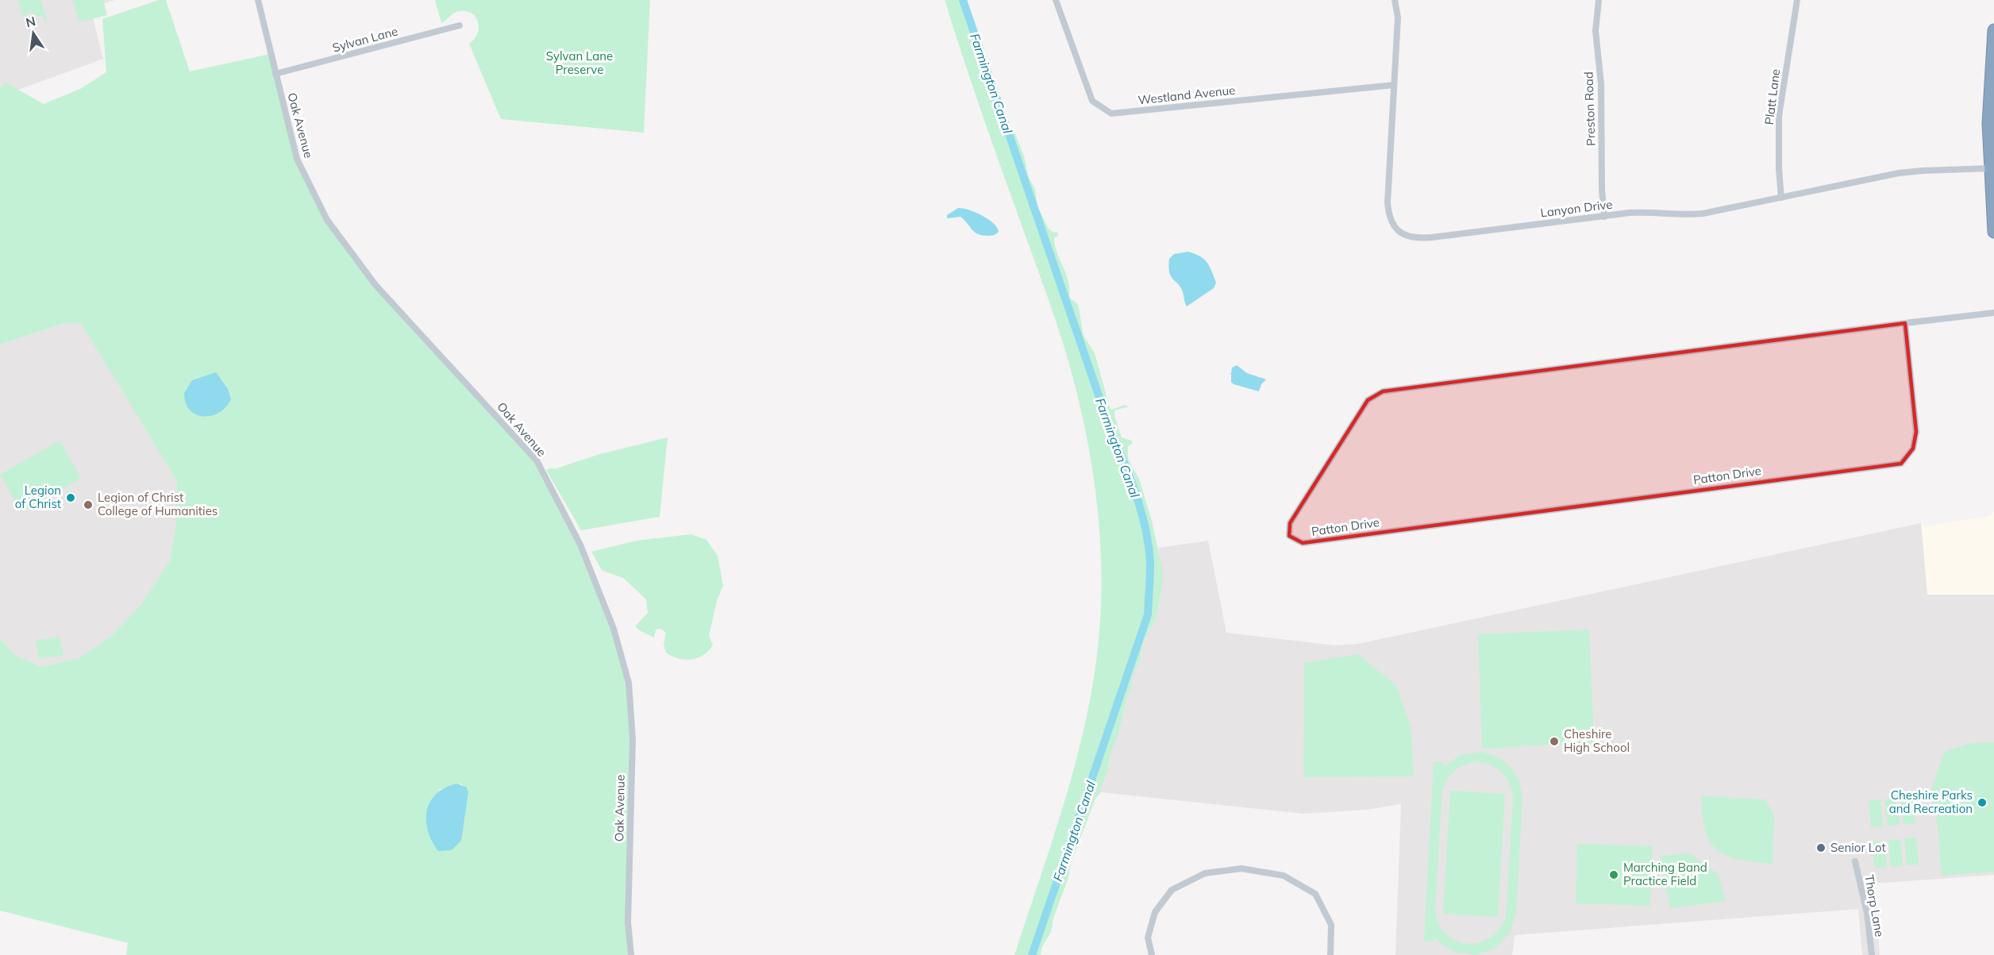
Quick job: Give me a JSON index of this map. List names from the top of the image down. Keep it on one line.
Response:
{"streets":{"street":["Sylvan Lane","Westland Avenue","Platt Lane","Preston Road","Oak Avenue","Lanyon Drive","Patton Drive","Thorp Lane"]},"crossings":[["Sylvan Lane","Oak Avenue"],["Westland Avenue","Lanyon Drive"],["Platt Lane","Lanyon Drive"],["Preston Road","Lanyon Drive"]],"water":["Farmington Canal"],"parks":["Sylvan Lane Preserve"],"places":["Legion of Christ","Legion of Christ College of Humanities","Cheshire High School","Cheshire Parks and Recreation","Senior Lot","Marching Band Practice Field"],"north":"top"}
